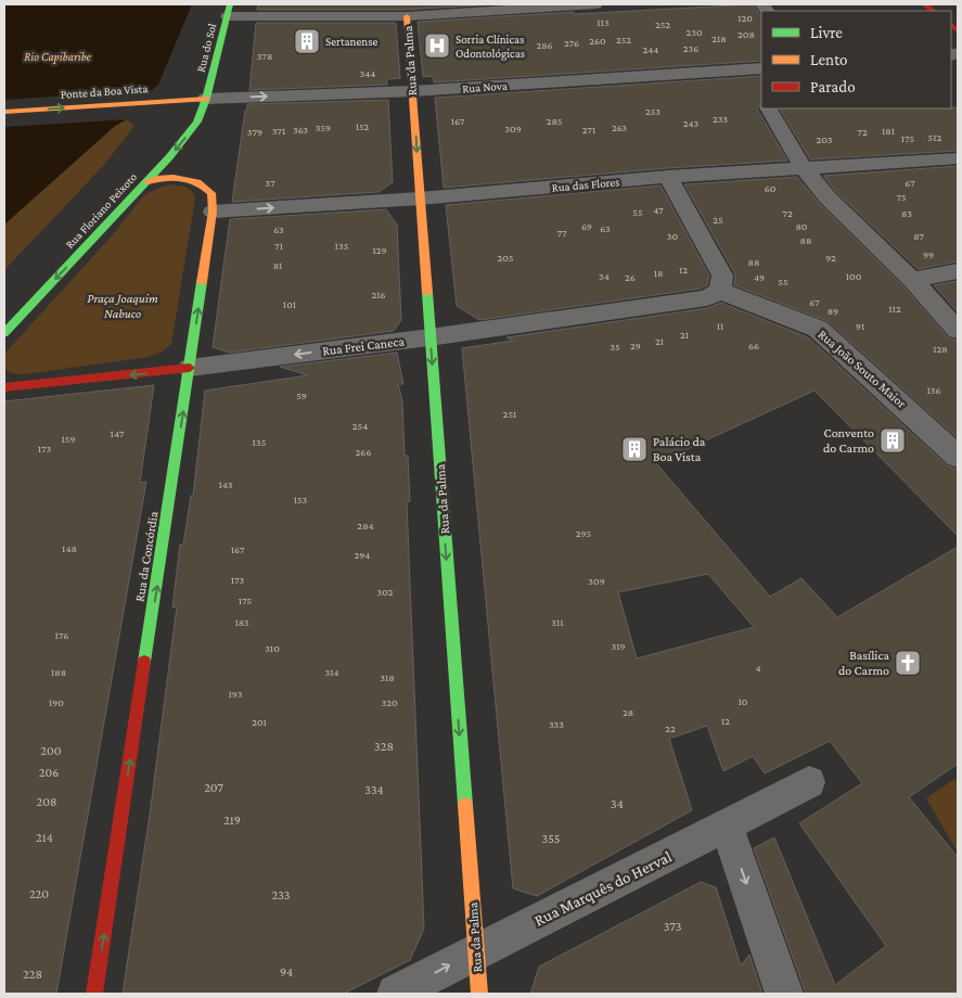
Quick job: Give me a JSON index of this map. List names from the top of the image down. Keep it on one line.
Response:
{"streets":{"street":["Rua do Sol","Rua da Palma","Rua Nova","Ponte da Boa Vista","Rua das Flores","Rua Floriano Peixoto","Rua Frei Caneca","Rua João Souto Maior","Rua da Concórdia","Rua Marquês do Herval"]},"crossings":[["Rua do Sol","Rua Nova"],["Rua do Sol","Ponte da Boa Vista"],["Rua do Sol","Rua Floriano Peixoto"],["Rua da Palma","Rua Nova"],["Rua da Palma","Rua das Flores"],["Rua da Palma","Rua Frei Caneca"],["Rua da Palma","Rua Marquês do Herval"],["Rua Nova","Ponte da Boa Vista"],["Rua Nova","Rua Floriano Peixoto"],["Ponte da Boa Vista","Rua Floriano Peixoto"],["Rua das Flores","Rua da Concórdia"],["Rua Floriano Peixoto","Rua da Concórdia"],["Rua Frei Caneca","Rua João Souto Maior"],["Rua Frei Caneca","Rua da Concórdia"]],"one_way":["Rua da Palma","Ponte da Boa Vista","Rua Floriano Peixoto","Rua Frei Caneca","Rua da Concórdia"],"water":["Rio Capibaribe"],"parks":["Praça Joaquim Nabuco"],"places":{"building":["Sertanense","Convento do Carmo","Palácio da Boa Vista"],"hospital":["Sorria Clínicas Odontológicas"],"church":["Basílica do Carmo"]},"house_numbers":["120","113","252","230","208","218","252","260","276","286","236","244","378","344","253","233","167","285","243","152","359","263","309","363","271","371","181","379","72","512","175","203","37","67","60","75","47","55","72","83","25","69","80","63","63","77","30","87","88","71","135","129","99","205","92","88","81","12","18","34","100","26","49","55","216","67","101","112","89","11","91","21","21","29","66","35","128","136","59","251","254","147","159","135","173","266","143","153","284","295","148","167","294","173","309","302","175","183","311","176","319","310","4","188","314","318","193","10","190","320","28","12","201","333","22","328","200","206","207","334","208","34","219","214","355","220","233","373","94","228"],"legend":["Livre","Lento","Parado"]}
